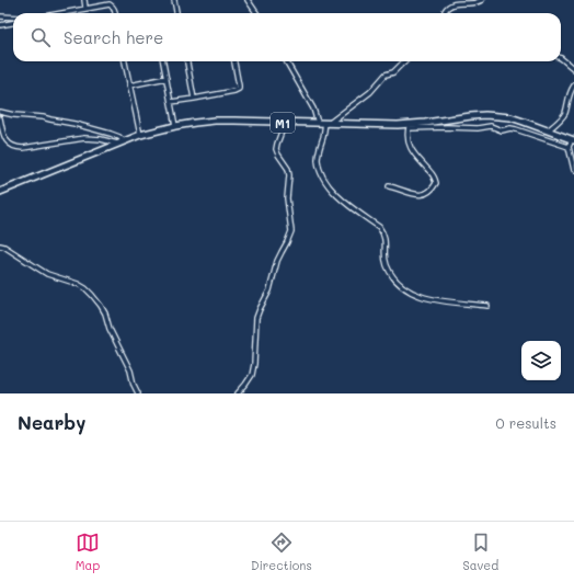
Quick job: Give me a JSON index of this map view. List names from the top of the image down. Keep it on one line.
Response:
{"streets":{"highway":["M1"]},"page":{"search":"Search here","heading":["Nearby","0 results"],"nav":["Map","Directions","Saved"]}}
